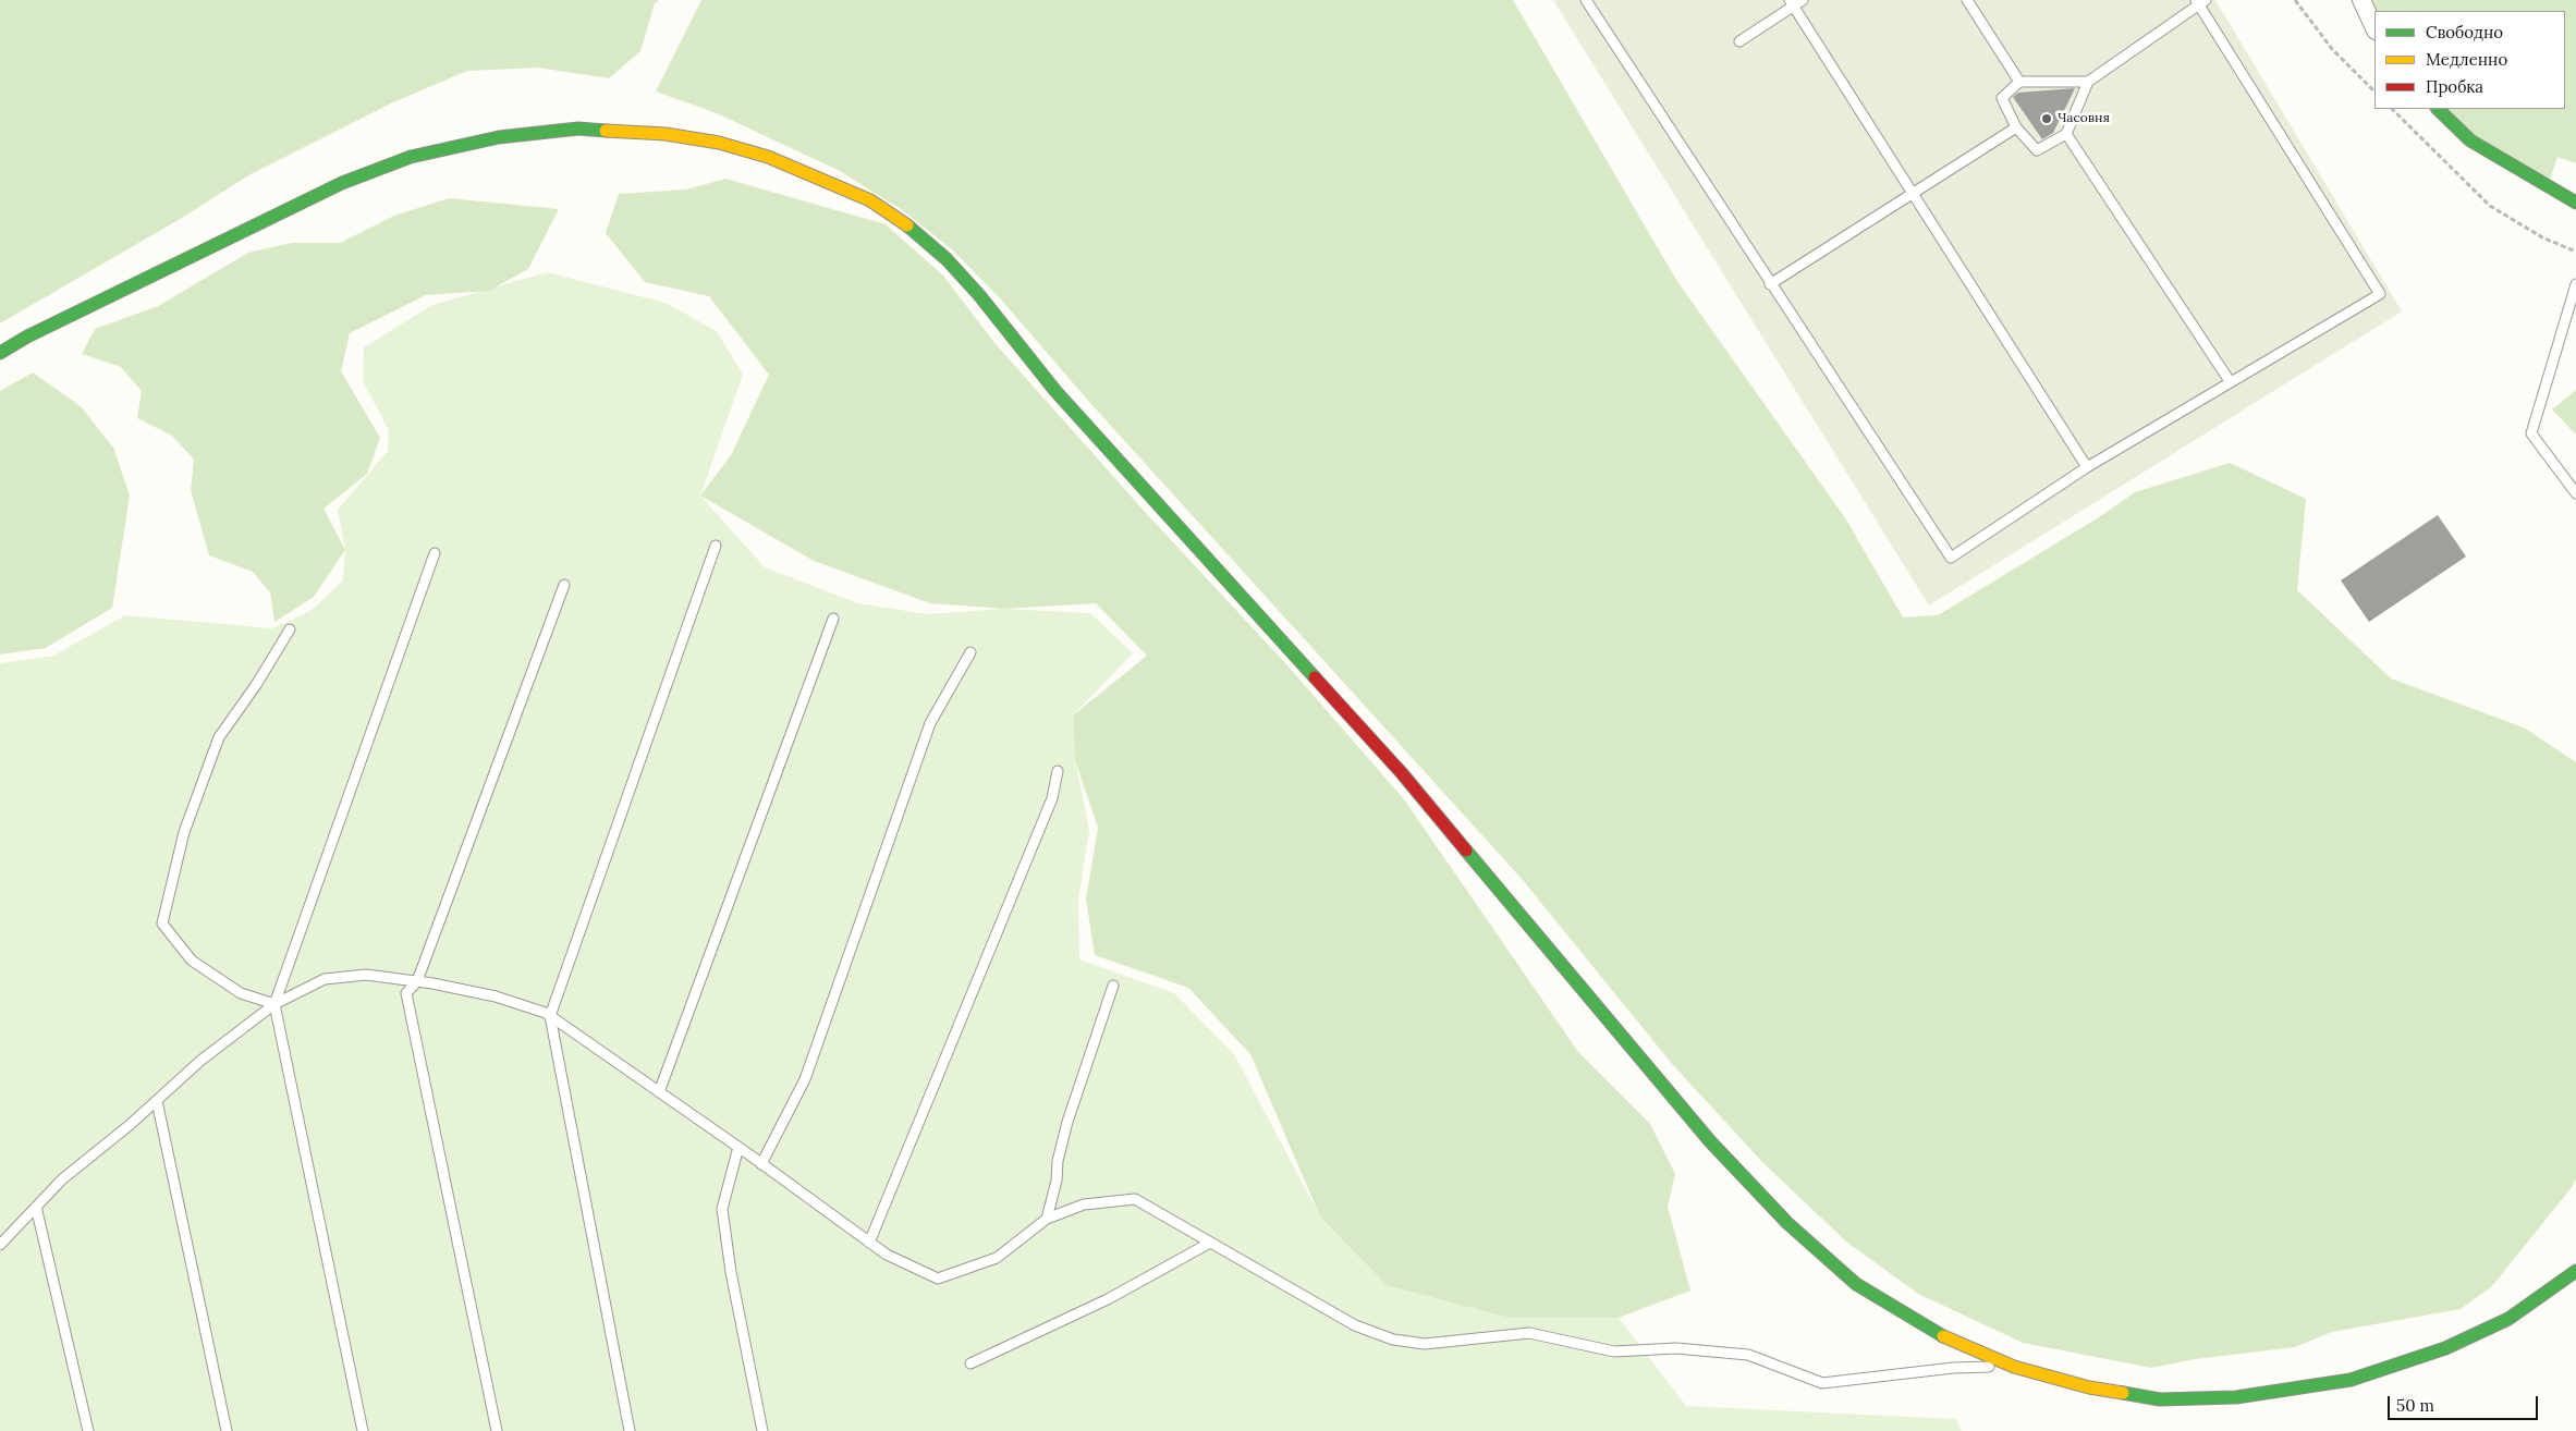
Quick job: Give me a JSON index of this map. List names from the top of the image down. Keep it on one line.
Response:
{"places":["Часовня"],"legend":["Свободно","Медленно","Пробка"],"scale_bar":"50 m"}
